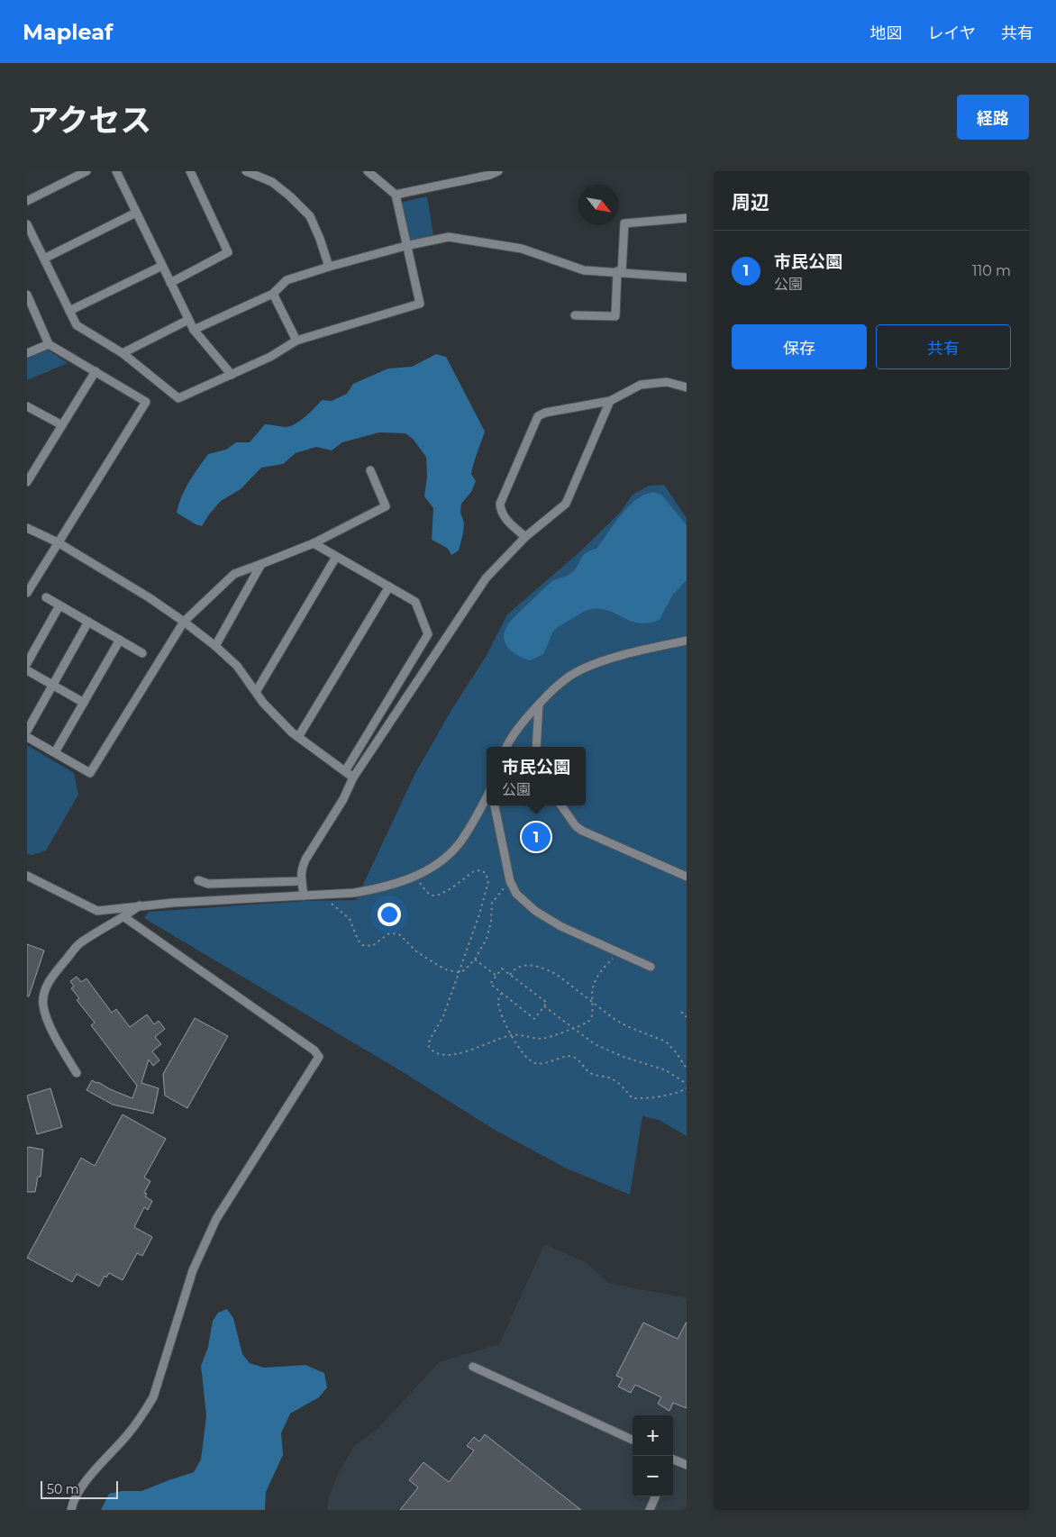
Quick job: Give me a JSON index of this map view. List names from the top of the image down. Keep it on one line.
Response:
{"scale_bar":"50 m","north":"bottom right","page":{"header":"Mapleaf","nav":["地図","レイヤ","共有"],"title":"アクセス","buttons":["経路",["保存","共有"]],"heading":"周辺","list":[{"mark":"1","name":"市民公園","note":"公園","value":"110 m"}],"popup":["市民公園","公園"],"pins":"1","map_buttons":["+","−"],"scale":"50 m"}}
